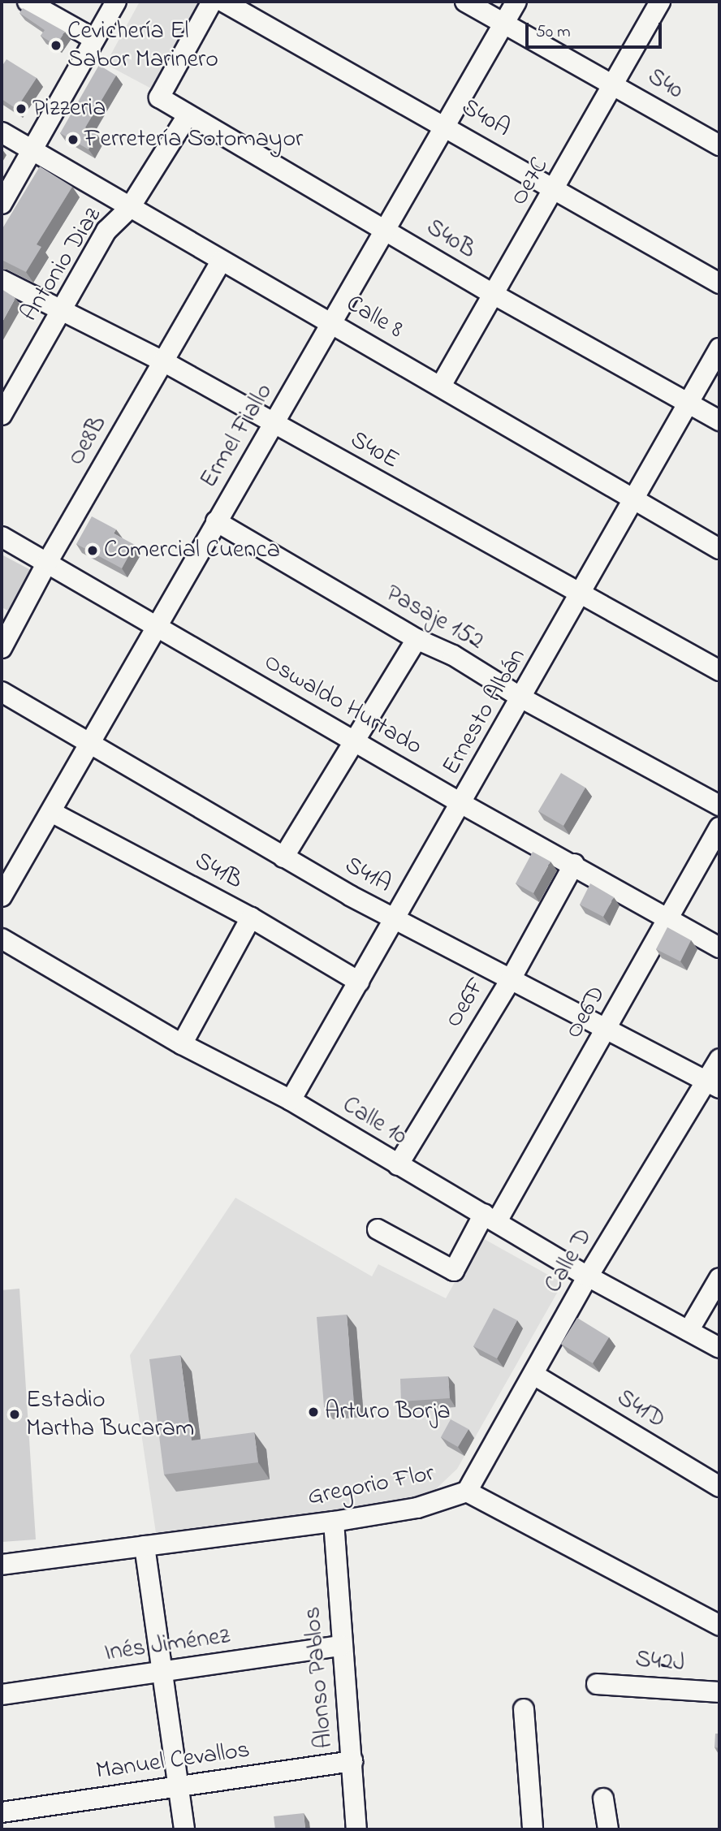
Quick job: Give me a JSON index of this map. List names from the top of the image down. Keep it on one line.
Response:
{"streets":{"street":["S40","S40A","Oe7C","S40B","Antonio Diaz","Calle 8","Ermel Fiallo","Oe8B","S40E","Pasaje 152","Oswaldo Hurtado","Ernesto Albán","S41B","S41A","Oe6F","Oe6D","Calle 10","Calle D","S41D","Gregorio Flor","Inés Jiménez","S42J","Alonso Pablos","Manuel Cevallos"]},"crossings":[["S40","Oe7C"],["S40","Ermel Fiallo"],["S40A","Oe7C"],["S40A","Ermel Fiallo"],["Oe7C","S40B"],["Oe7C","Calle 8"],["S40B","Antonio Diaz"],["S40B","Ermel Fiallo"],["S40B","Ernesto Albán"],["Antonio Diaz","Calle 8"],["Antonio Diaz","S40E"],["Calle 8","Ermel Fiallo"],["Calle 8","Oe8B"],["Calle 8","Ernesto Albán"],["Ermel Fiallo","S40E"],["Ermel Fiallo","Pasaje 152"],["Ermel Fiallo","Oswaldo Hurtado"],["Ermel Fiallo","S41B"],["Ermel Fiallo","S41A"],["Oe8B","S40E"],["Oe8B","Oswaldo Hurtado"],["S40E","Ernesto Albán"],["Pasaje 152","Ernesto Albán"],["Oswaldo Hurtado","Ernesto Albán"],["Oswaldo Hurtado","Oe6F"],["Oswaldo Hurtado","Oe6D"],["Ernesto Albán","S41B"],["Ernesto Albán","S41A"],["Ernesto Albán","Calle 10"],["S41A","Oe6F"],["S41A","Oe6D"],["S41A","Calle D"],["Oe6F","Calle 10"],["Oe6D","Calle 10"],["Calle 10","Calle D"],["Calle D","S41D"],["Calle D","Gregorio Flor"],["Gregorio Flor","Alonso Pablos"],["Inés Jiménez","Alonso Pablos"],["Alonso Pablos","Manuel Cevallos"]],"places":["Cevichería El Sabor Marinero","Pizzeria","Ferretería Sotomayor","Comercial Cuenca","Arturo Borja","Estadio Martha Bucaram"],"scale_bar":"50 m"}
